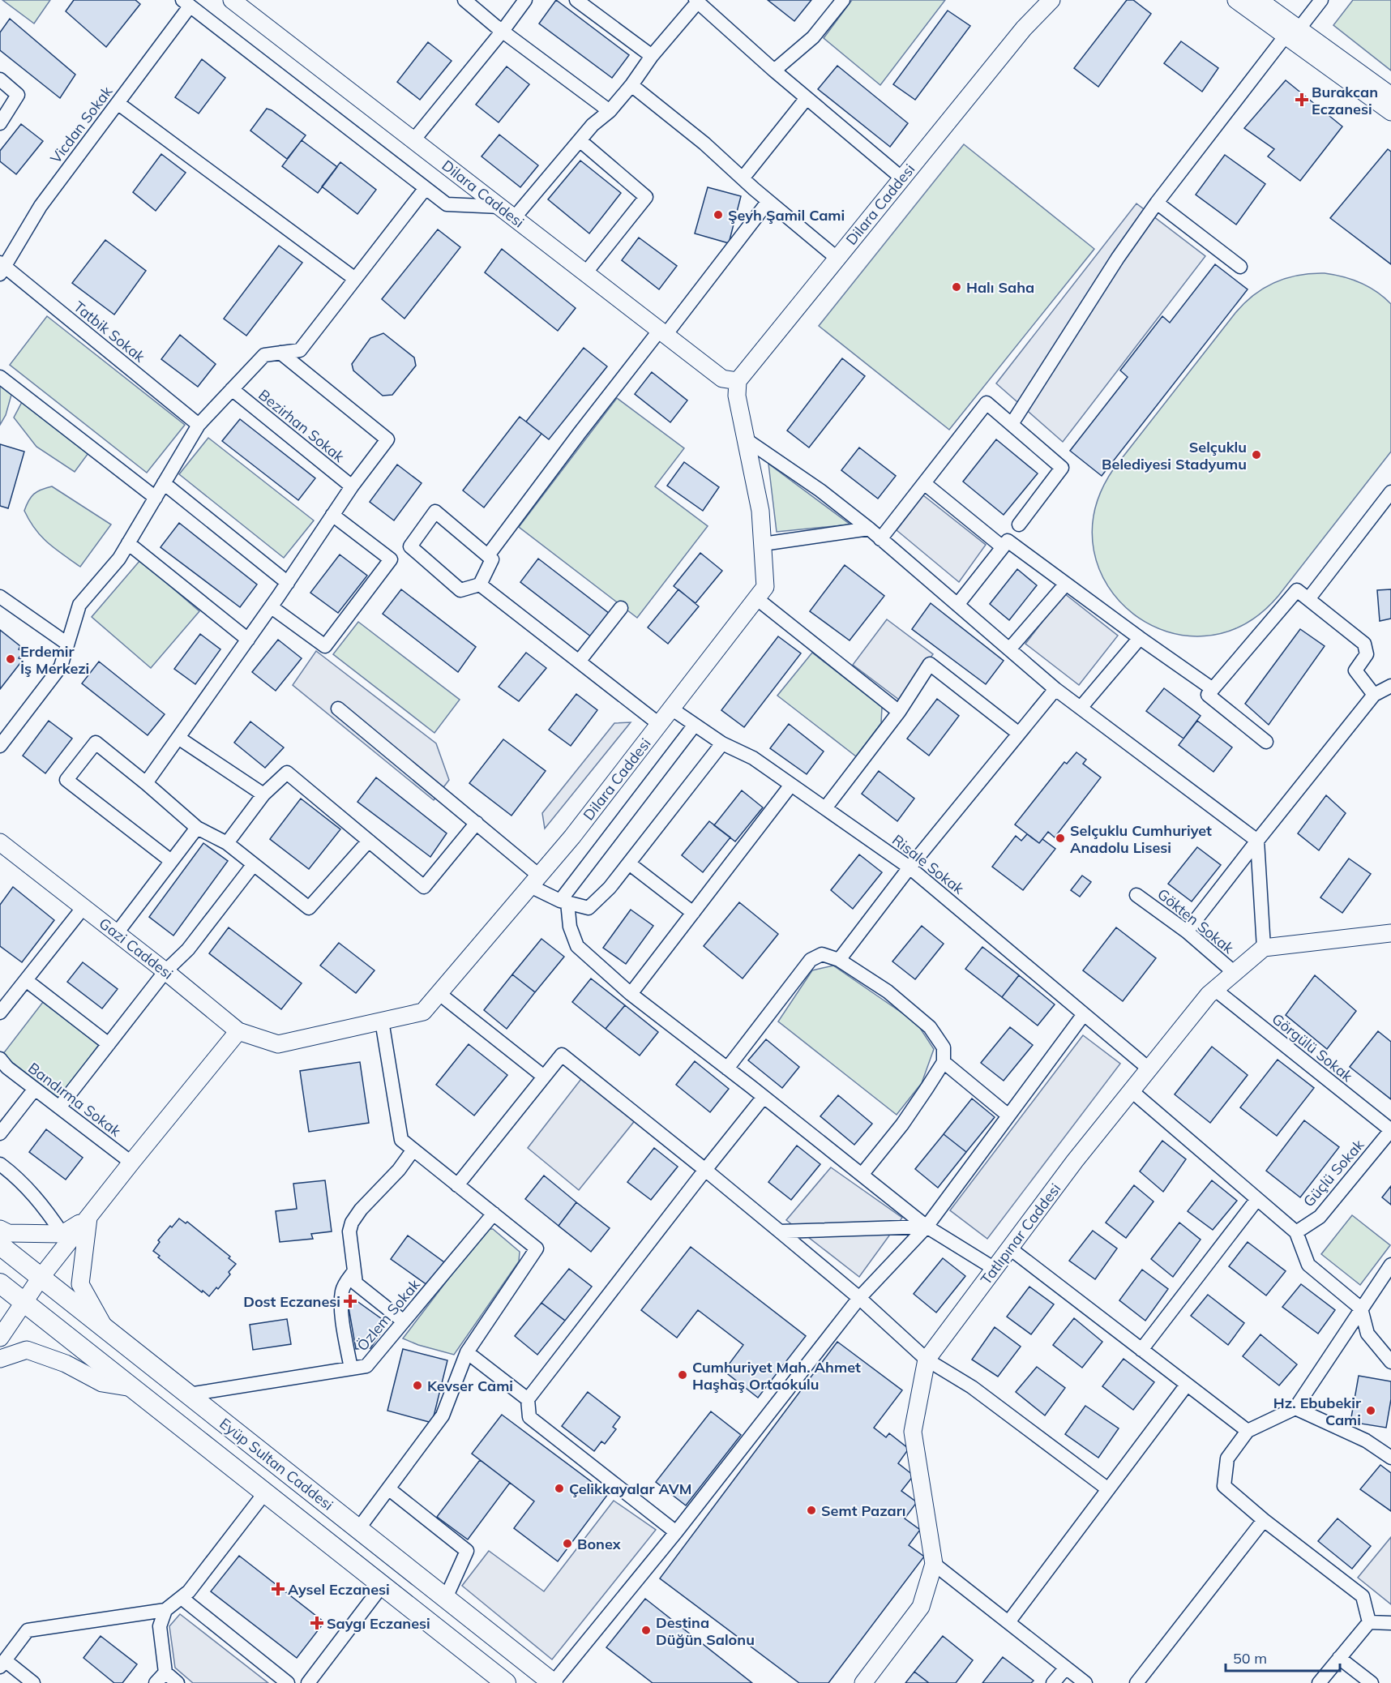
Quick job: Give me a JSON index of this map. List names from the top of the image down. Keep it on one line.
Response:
{"streets":{"main road":["Eyüp Sultan Caddesi"],"street":["Vicdan Sokak","Dilara Caddesi","Tatbik Sokak","Bezirhan Sokak","Risale Sokak","Gökten Sokak","Gazi Caddesi","Görgülü Sokak","Bandırma Sokak","Güçlü Sokak","Tatlıpınar Caddesi","Özlem Sokak"]},"crossings":[["Vicdan Sokak","Tatbik Sokak"],["Dilara Caddesi","Risale Sokak"],["Dilara Caddesi","Gazi Caddesi"],["Risale Sokak","Tatlıpınar Caddesi"],["Gökten Sokak","Tatlıpınar Caddesi"],["Görgülü Sokak","Güçlü Sokak"],["Görgülü Sokak","Tatlıpınar Caddesi"],["Özlem Sokak","Eyüp Sultan Caddesi"]],"places":{"health":["Burakcan Eczanesi","Dost Eczanesi","Aysel Eczanesi","Saygı Eczanesi"],"other":["Şeyh Şamil Cami","Halı Saha","Selçuklu Belediyesi Stadyumu","Erdemir İş Merkezi","Selçuklu Cumhuriyet Anadolu Lisesi","Cumhuriyet Mah. Ahmet Haşhaş Ortaokulu","Kevser Cami","Hz. Ebubekir Cami","Çelikkayalar AVM","Semt Pazarı","Bonex","Destina Düğün Salonu"]},"scale_bar":"50 m"}
